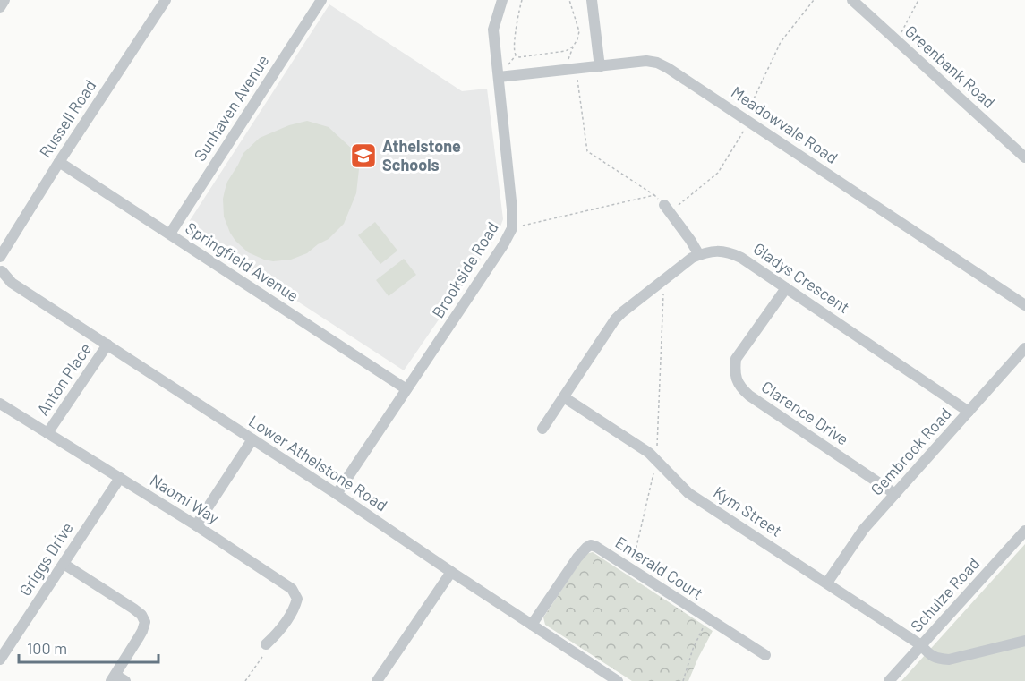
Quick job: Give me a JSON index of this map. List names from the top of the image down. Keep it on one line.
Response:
{"streets":{"street":["Greenbank Road","Sunhaven Avenue","Russell Road","Meadowvale Road","Springfield Avenue","Brookside Road","Gladys Crescent","Anton Place","Clarence Drive","Gembrook Road","Lower Athelstone Road","Naomi Way","Kym Street","Griggs Drive","Emerald Court","Schulze Road"]},"crossings":[["Sunhaven Avenue","Springfield Avenue"],["Russell Road","Springfield Avenue"],["Meadowvale Road","Brookside Road"],["Springfield Avenue","Brookside Road"],["Brookside Road","Lower Athelstone Road"],["Gladys Crescent","Clarence Drive"],["Gladys Crescent","Gembrook Road"],["Gladys Crescent","Kym Street"],["Anton Place","Lower Athelstone Road"],["Anton Place","Naomi Way"],["Clarence Drive","Gembrook Road"],["Gembrook Road","Kym Street"],["Lower Athelstone Road","Emerald Court"],["Naomi Way","Griggs Drive"],["Kym Street","Schulze Road"]],"places":{"school or university":["Athelstone Schools"]},"scale_bar":"100 m"}
